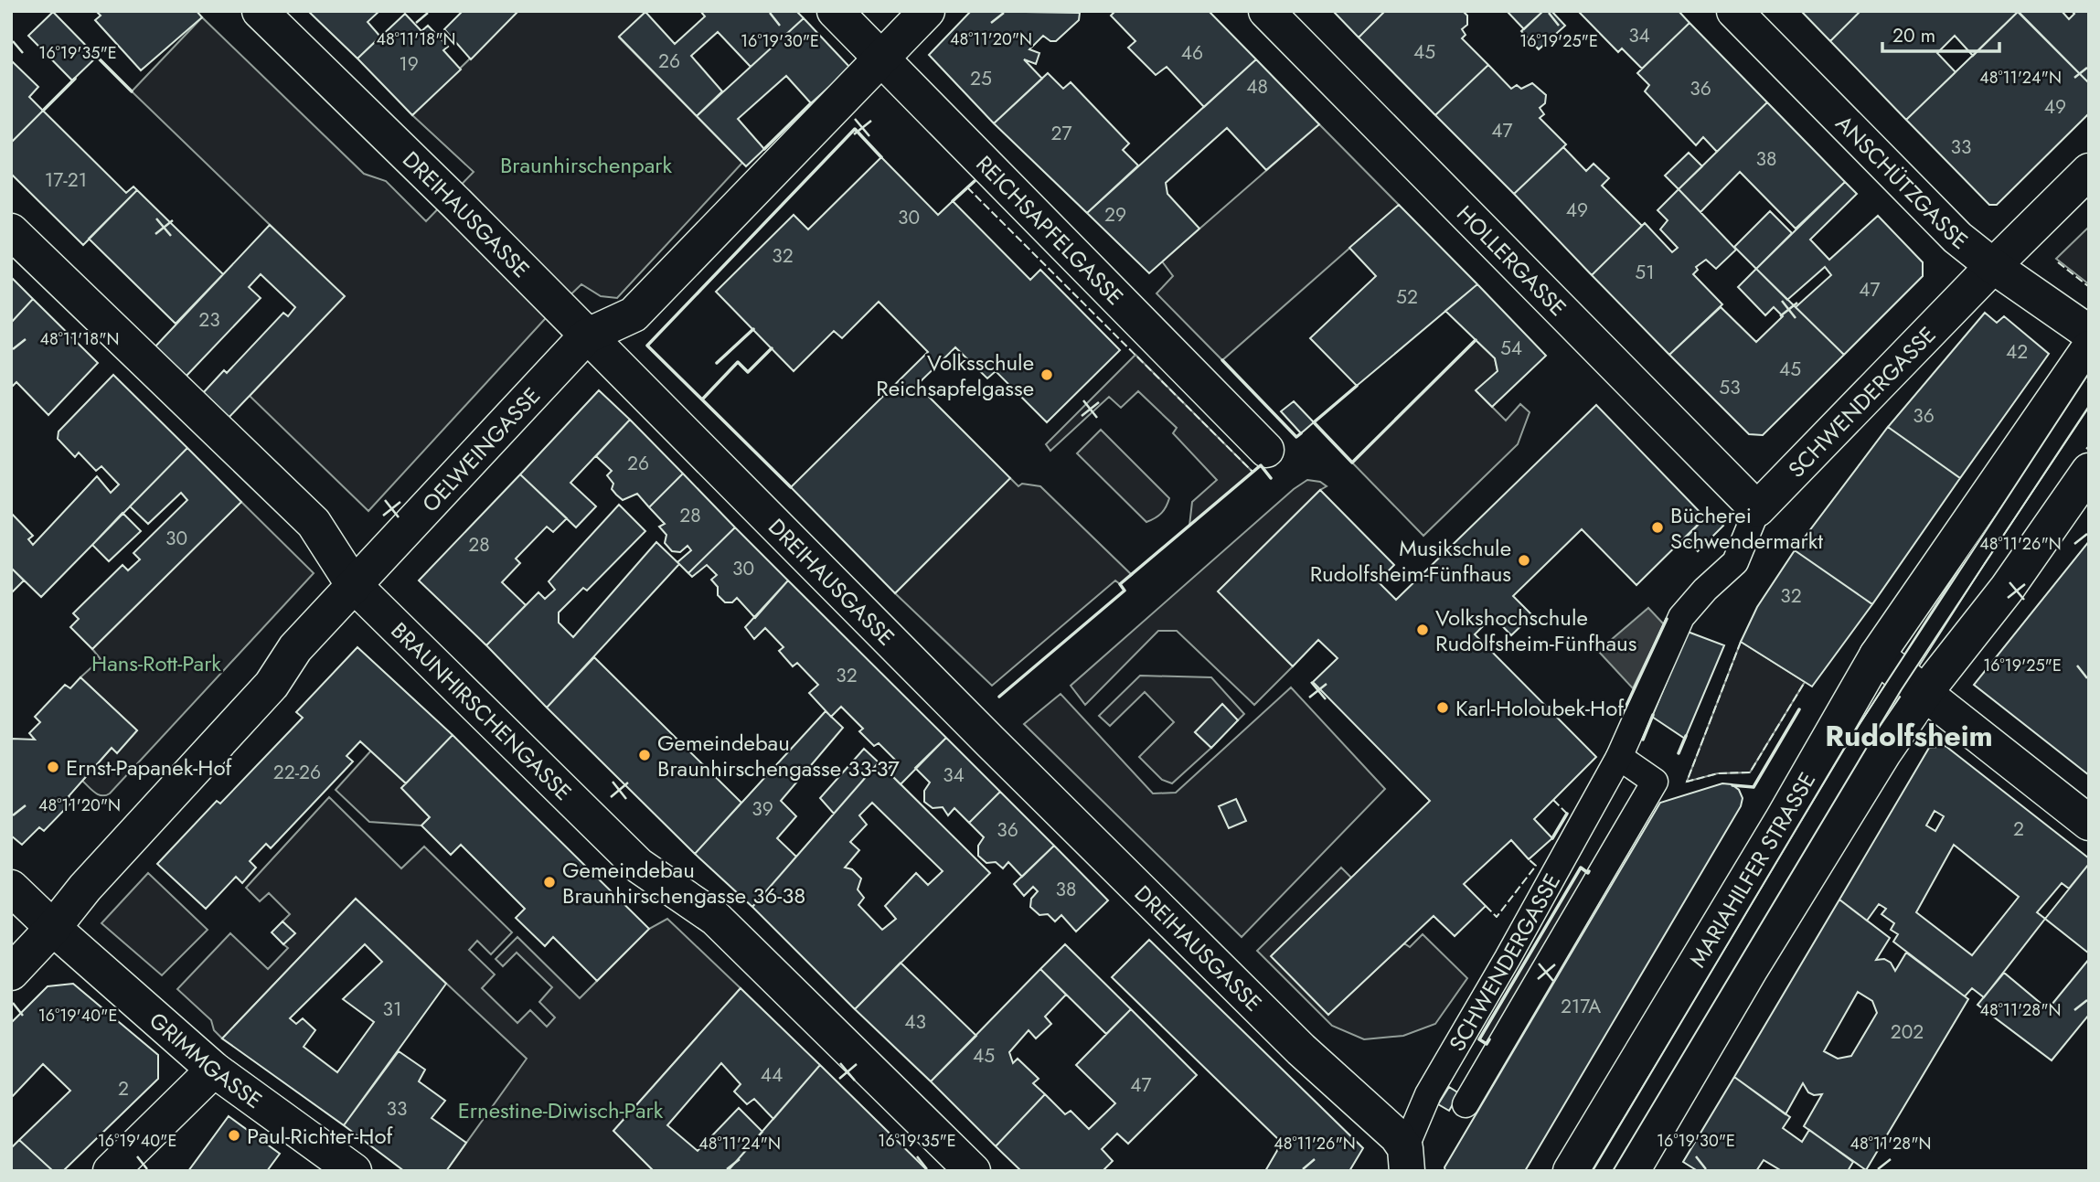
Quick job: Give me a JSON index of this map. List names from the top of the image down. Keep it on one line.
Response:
{"streets":{"street":["ANSCHÜTZGASSE","DREIHAUSGASSE","REICHSAPFELGASSE","HOLLERGASSE","SCHWENDERGASSE","OELWEINGASSE","BRAUNHIRSCHENGASSE","MARIAHILFER STRASSE","GRIMMGASSE"]},"crossings":[["ANSCHÜTZGASSE","SCHWENDERGASSE"],["DREIHAUSGASSE","SCHWENDERGASSE"],["DREIHAUSGASSE","OELWEINGASSE"],["REICHSAPFELGASSE","OELWEINGASSE"],["HOLLERGASSE","SCHWENDERGASSE"],["OELWEINGASSE","BRAUNHIRSCHENGASSE"],["OELWEINGASSE","GRIMMGASSE"]],"districts":["Rudolfsheim"],"parks":["Braunhirschenpark","Hans-Rott-Park","Ernestine-Diwisch-Park"],"places":["Volksschule Reichsapfelgasse","Bücherei Schwendermarkt","Musikschule Rudolfsheim-Fünfhaus","Volkshochschule Rudolfsheim-Fünfhaus","Karl-Holoubek-Hof","Gemeindebau Braunhirschengasse 33-37","Ernst-Papanek-Hof","Gemeindebau Braunhirschengasse 36-38","Paul-Richter-Hof"],"house_numbers":["34","45","46","26","19","25","48","36","49","47","27","33","38","17-21","49","29","30","32","51","47","52","23","54","42","45","53","36","26","28","30","28","30","32","32","22-26","34","39","2","36","38","217A","31","43","202","45","44","47","2","33"],"scale_bar":"20 m","coordinates":["48°11'18\"N","48°11'20\"N","16°19'30\"E","16°19'25\"E","16°19'35\"E","48°11'24\"N","48°11'26\"N","48°11'28\"N","16°19'40\"E"]}
